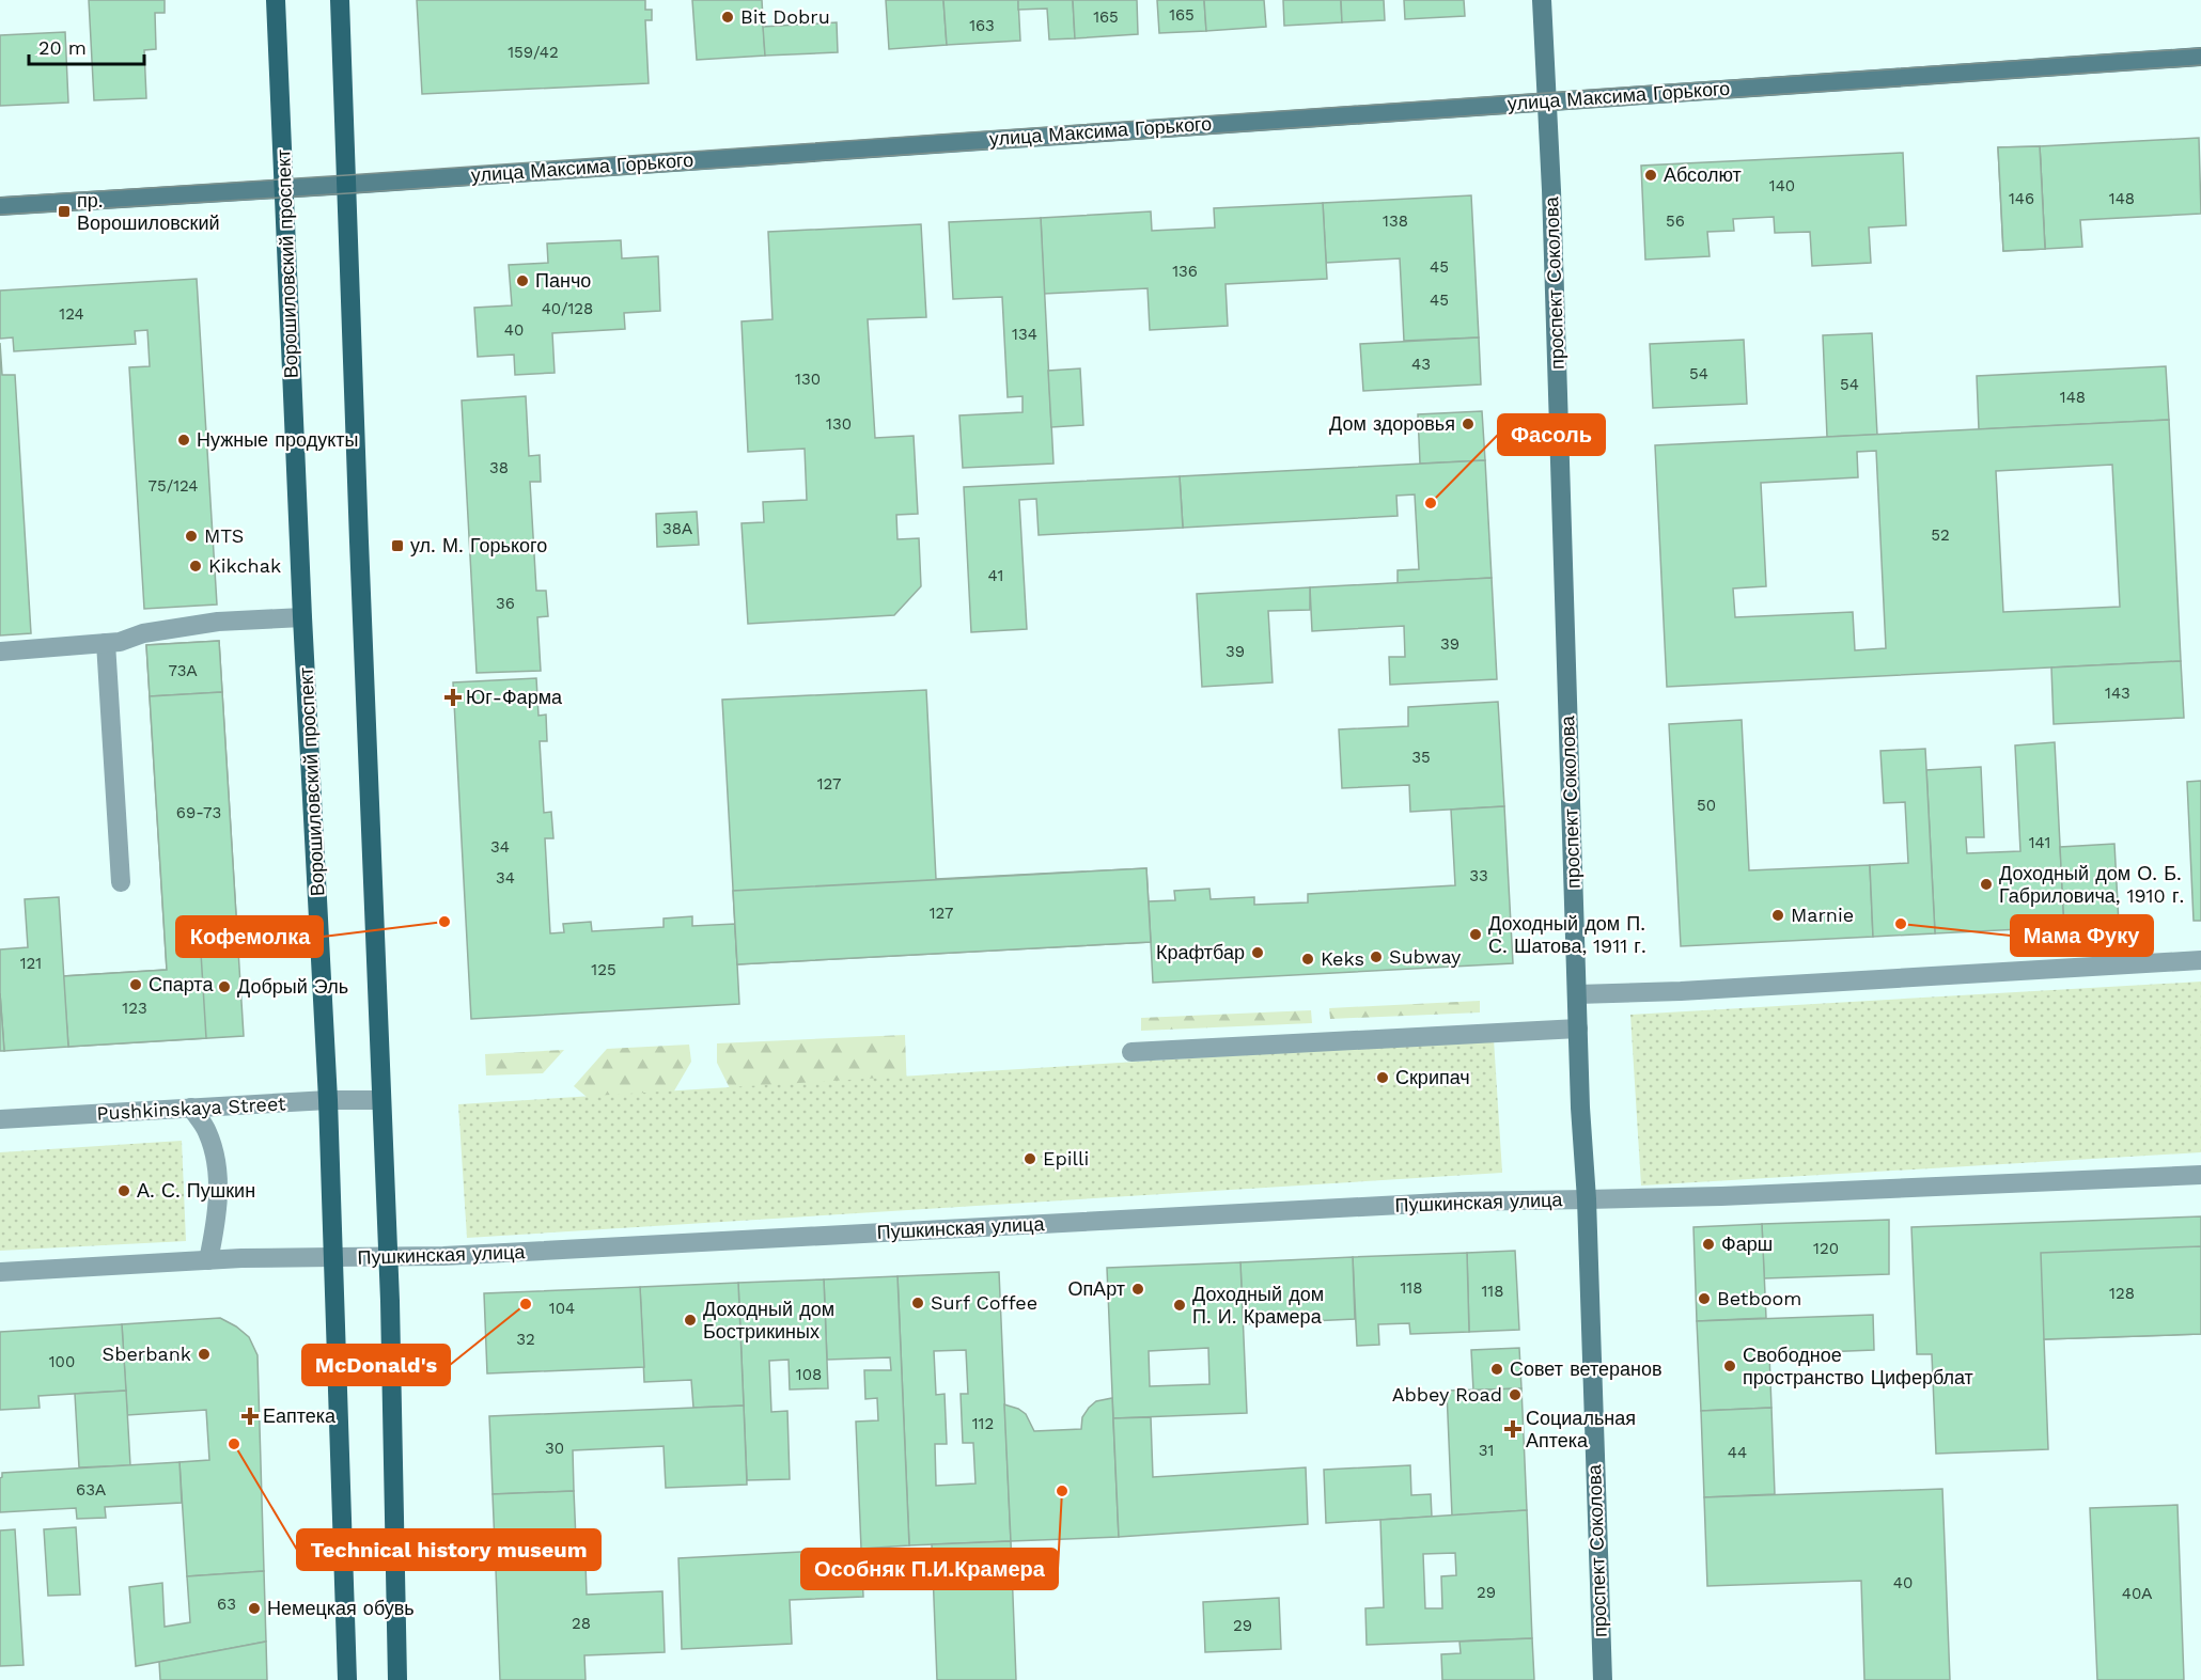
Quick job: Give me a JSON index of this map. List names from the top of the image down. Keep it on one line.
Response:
{"streets":{"main road":["улица Максима Горького","Ворошиловский проспект","проспект Соколова"],"street":["Pushkinskaya Street","Пушкинская улица"]},"crossings":[["улица Максима Горького","Ворошиловский проспект"],["улица Максима Горького","проспект Соколова"],["Ворошиловский проспект","Pushkinskaya Street"],["Ворошиловский проспект","Пушкинская улица"],["проспект Соколова","Пушкинская улица"]],"places":{"other":["Bit Dobru","Абсолют","Панчо","Дом здоровья","Нужные продукты","Фасоль","MTS","Kikchak","Доходный дом О. Б. Габриловича, 1910 г.","Marnie","Кофемолка","Мама Фуку","Доходный дом П. С. Шатова, 1911 г.","Крафтбар","Subway","Keks","Спарта","Добрый Эль","Скрипач","Epilli","А. С. Пушкин","Фарш","ОпАрт","Betboom","Surf Coffee","McDonald's","Доходный дом П. И. Крамера","Доходный дом Бострикиных","Sberbank","Свободное пространство Циферблат","Совет ветеранов","Abbey Road","Technical history museum","Особняк П.И.Крамера","Немецкая обувь"],"transit":["пр. Ворошиловский","ул. М. Горького"],"health":["Юг-Фарма","Еаптека","Социальная Аптека"]},"house_numbers":["165","165","163","159/42","140","146","148","138","56","45","136","45","40/128","124","40","134","43","54","130","54","148","130","38","75/124","38А","52","41","36","39","39","73А","143","35","127","50","69-73","141","34","33","34","127","121","125","123","120","118","118","128","104","32","100","108","112","30","31","44","63А","40","29","40А","63","28","29"],"scale_bar":"20 m"}
